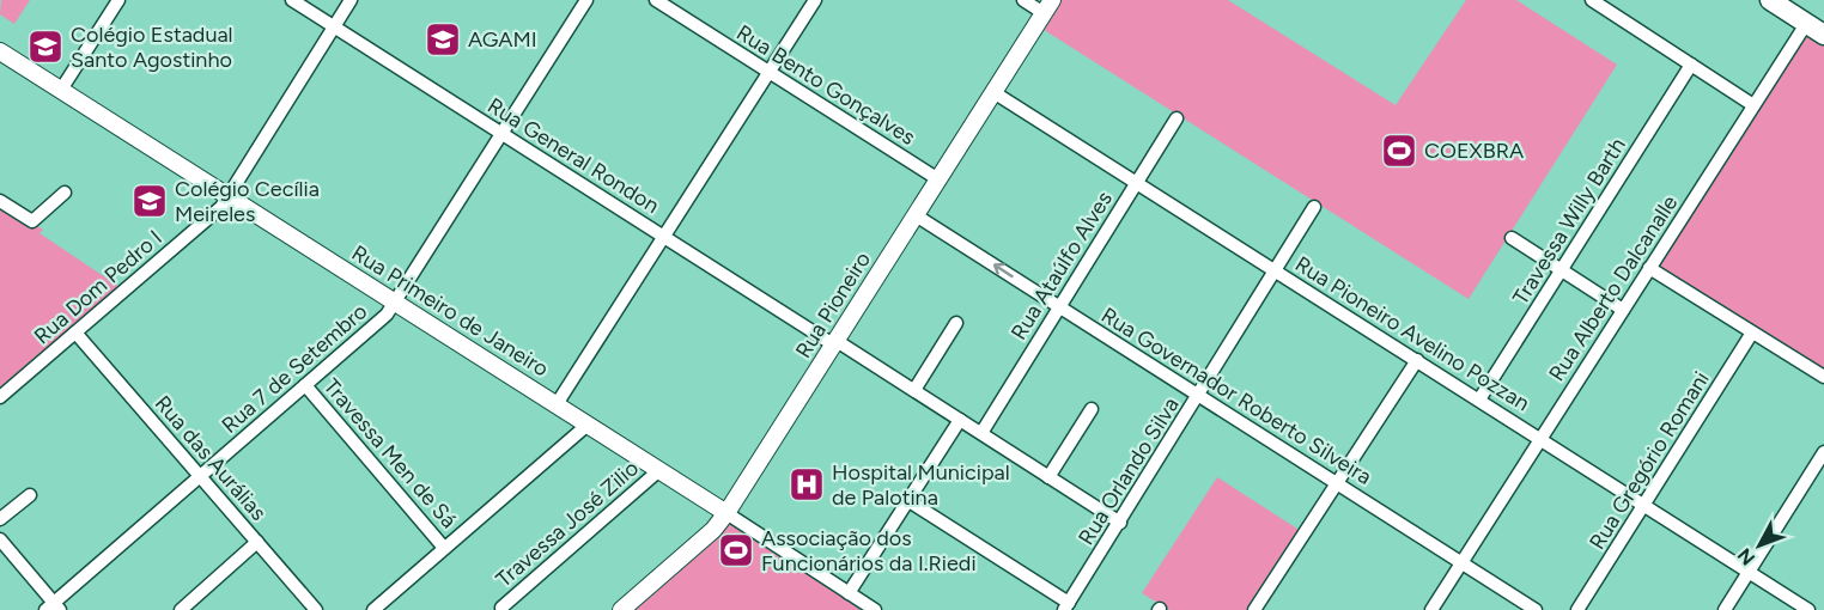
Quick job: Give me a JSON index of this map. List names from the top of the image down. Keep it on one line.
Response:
{"streets":{"street":["Rua Bento Gonçalves","Rua General Rondon","Travessa Willy Barth","Rua Ataúlfo Alves","Rua Dom Pedro I","Rua Alberto Dalcanalle","Rua Pioneiro","Rua Primeiro de Janeiro","Rua Pioneiro Avelino Pozzan","Rua 7 de Setembro","Rua Governador Roberto Silveira","Travessa Men de Sá","Rua das Aurálias","Rua Gregório Romani","Rua Orlando Silva","Travessa José Zilio"]},"crossings":[["Rua Bento Gonçalves","Rua Pioneiro"],["Rua General Rondon","Rua Ataúlfo Alves"],["Rua General Rondon","Rua Dom Pedro I"],["Rua General Rondon","Rua Pioneiro"],["Rua General Rondon","Rua 7 de Setembro"],["Rua General Rondon","Rua Orlando Silva"],["Travessa Willy Barth","Rua Pioneiro Avelino Pozzan"],["Rua Ataúlfo Alves","Rua Pioneiro Avelino Pozzan"],["Rua Ataúlfo Alves","Rua Governador Roberto Silveira"],["Rua Dom Pedro I","Rua Primeiro de Janeiro"],["Rua Dom Pedro I","Rua das Aurálias"],["Rua Alberto Dalcanalle","Rua Pioneiro Avelino Pozzan"],["Rua Alberto Dalcanalle","Rua Governador Roberto Silveira"],["Rua Pioneiro","Rua Primeiro de Janeiro"],["Rua Pioneiro","Rua Pioneiro Avelino Pozzan"],["Rua Pioneiro","Rua Governador Roberto Silveira"],["Rua Primeiro de Janeiro","Rua 7 de Setembro"],["Rua Primeiro de Janeiro","Travessa José Zilio"],["Rua Pioneiro Avelino Pozzan","Rua Gregório Romani"],["Rua Pioneiro Avelino Pozzan","Rua Orlando Silva"],["Rua 7 de Setembro","Travessa Men de Sá"],["Rua 7 de Setembro","Rua das Aurálias"],["Rua Governador Roberto Silveira","Rua Orlando Silva"]],"places":{"school or university":["AGAMI","Colégio Estadual Santo Agostinho","Colégio Cecília Meireles"],"sports":["COEXBRA","Associação dos Funcionários da I.Riedi"],"hospital":["Hospital Municipal de Palotina"]},"north":"bottom left"}
